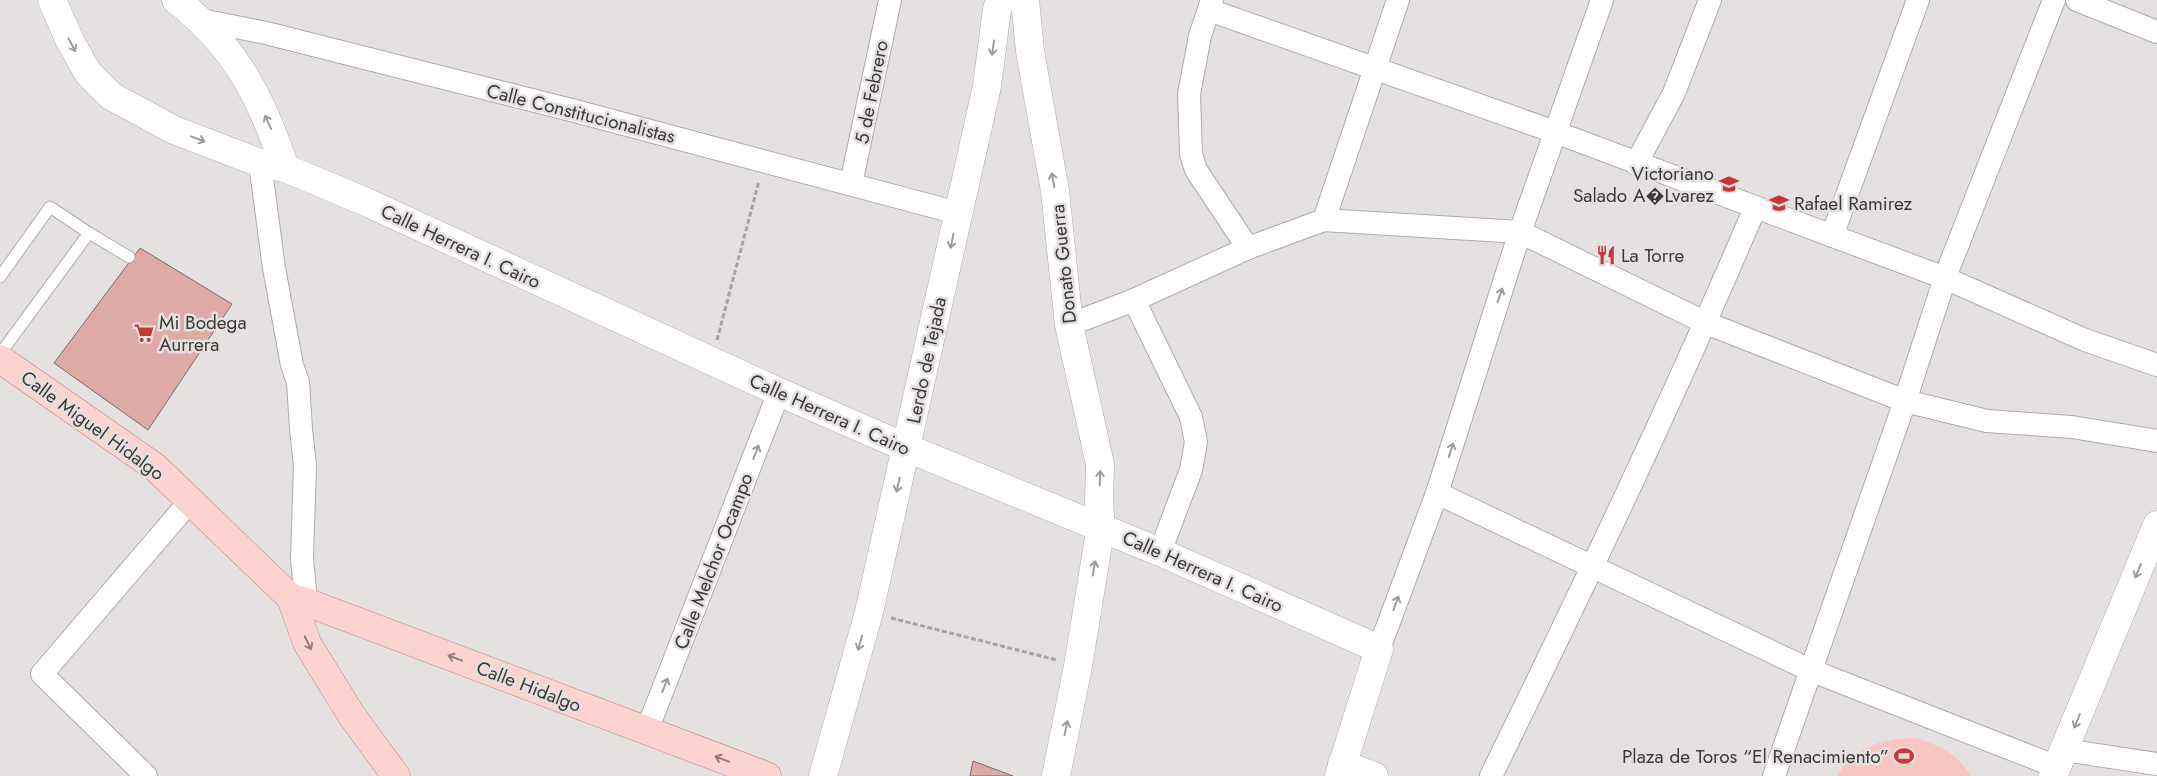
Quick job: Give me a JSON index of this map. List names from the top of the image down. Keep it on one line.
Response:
{"streets":{"main road":["Calle Herrera I. Cairo","Donato Guerra","Lerdo de Tejada","Calle Miguel Hidalgo","Calle Hidalgo"],"street":["5 de Febrero","Calle Constitucionalistas","Calle Melchor Ocampo"]},"crossings":[["5 de Febrero","Calle Constitucionalistas"],["Calle Constitucionalistas","Lerdo de Tejada"],["Calle Herrera I. Cairo","Donato Guerra"],["Calle Herrera I. Cairo","Lerdo de Tejada"],["Calle Herrera I. Cairo","Calle Melchor Ocampo"],["Calle Miguel Hidalgo","Calle Hidalgo"],["Calle Melchor Ocampo","Calle Hidalgo"]],"one_way":["Donato Guerra","Lerdo de Tejada","Calle Melchor Ocampo","Calle Hidalgo"],"places":{"school or university":["Victoriano Salado A�Lvarez","Rafael Ramirez"],"restaurant":["La Torre"],"supermarket":["Mi Bodega Aurrera"],"sports":["Plaza de Toros “El Renacimiento”"]}}
